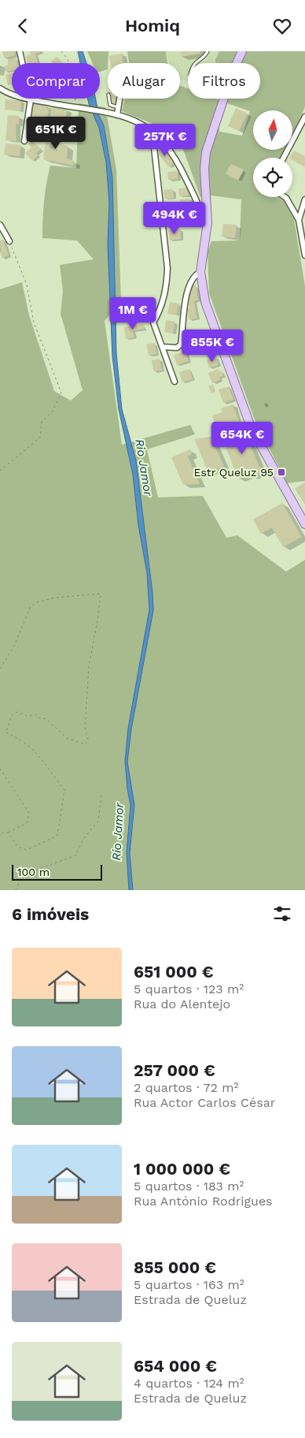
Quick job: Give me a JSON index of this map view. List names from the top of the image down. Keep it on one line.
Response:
{"water":["Rio Jamor"],"places":{"transit":["Estr Queluz 95"]},"scale_bar":"100 m","north":"top","page":{"header":"Homiq","chip":["Comprar","Alugar","Filtros"],"price":["651K €","257K €","494K €","1M €","855K €","654K €"],"scale":"100 m","heading":"6 imóveis","list":[{"name":"651 000 €","note":"5 quartos · 123 m² · Rua do Alentejo"},{"name":"257 000 €","note":"2 quartos · 72 m² · Rua Actor Carlos César"},{"name":"1 000 000 €","note":"5 quartos · 183 m² · Rua António Rodrigues"},{"name":"855 000 €","note":"5 quartos · 163 m² · Estrada de Queluz"},{"name":"654 000 €","note":"4 quartos · 124 m² · Estrada de Queluz"}]}}
